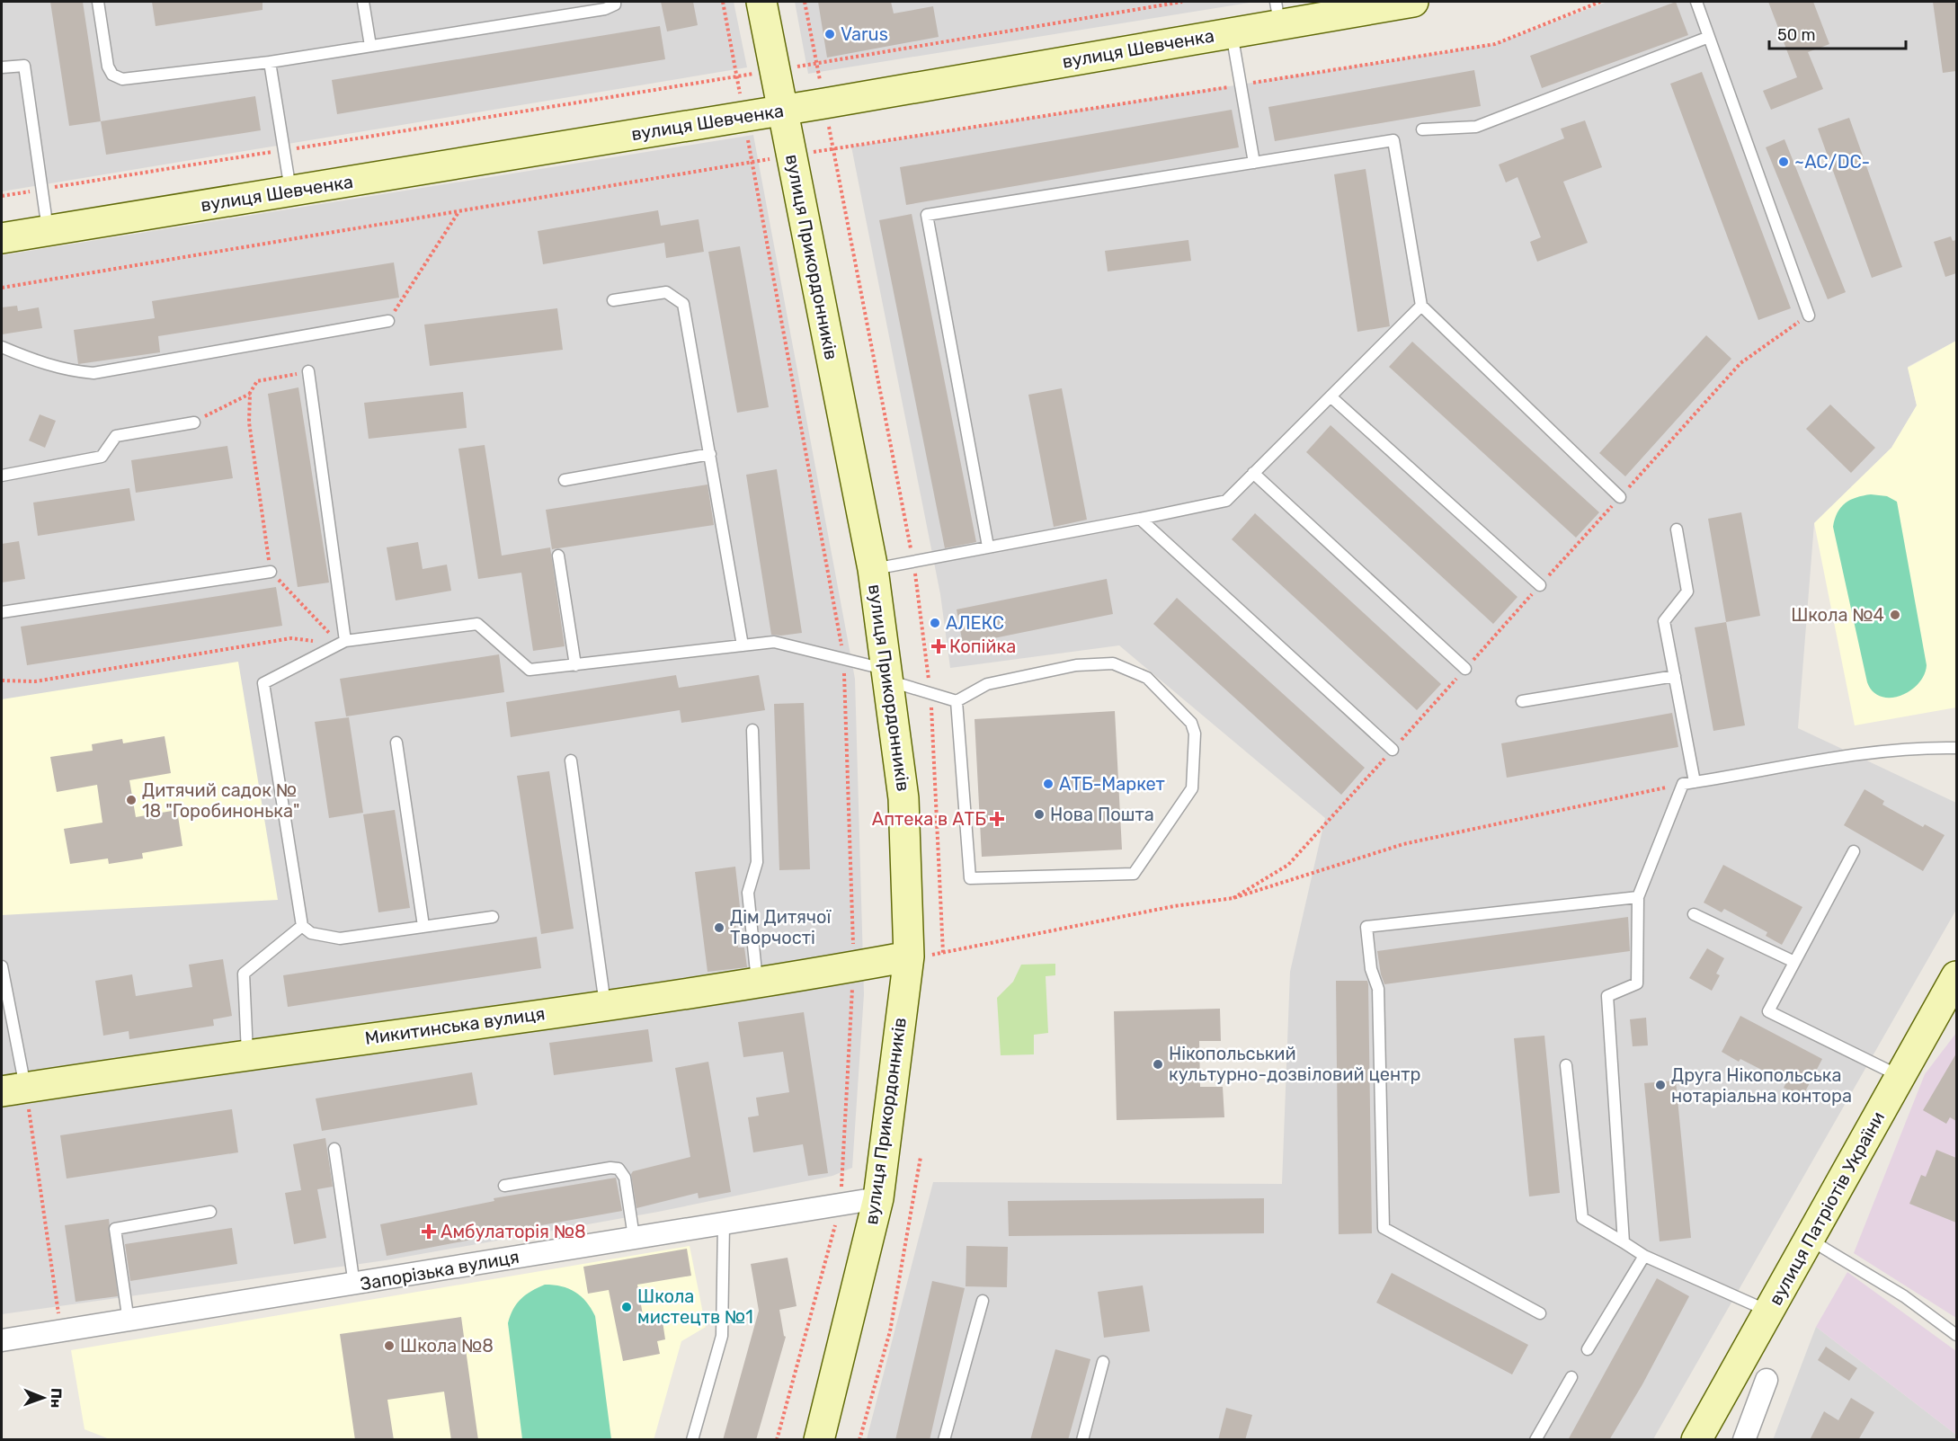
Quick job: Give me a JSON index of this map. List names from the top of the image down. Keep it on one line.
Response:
{"streets":{"street":["вулиця Шевченка","вулиця Прикордонників","Микитинська вулиця","вулиця Патріотів України","Запорізька вулиця"]},"crossings":[["вулиця Шевченка","вулиця Прикордонників"],["вулиця Прикордонників","Микитинська вулиця"],["вулиця Прикордонників","Запорізька вулиця"]],"places":{"other":["Varus","~AC/DC-","Школа №4","АЛЕКС","АТБ-Маркет","Дитячий садок № 18 \"Горобинонька\"","Нова Пошта","Дім Дитячої Творчості","Нікопольський культурно-дозвіловий центр","Друга Нікопольська нотаріальна контора","Школа мистецтв №1","Школа №8"],"health":["Копійка","Аптека в АТБ","Амбулаторія №8"]},"scale_bar":"50 m","north":"right"}
